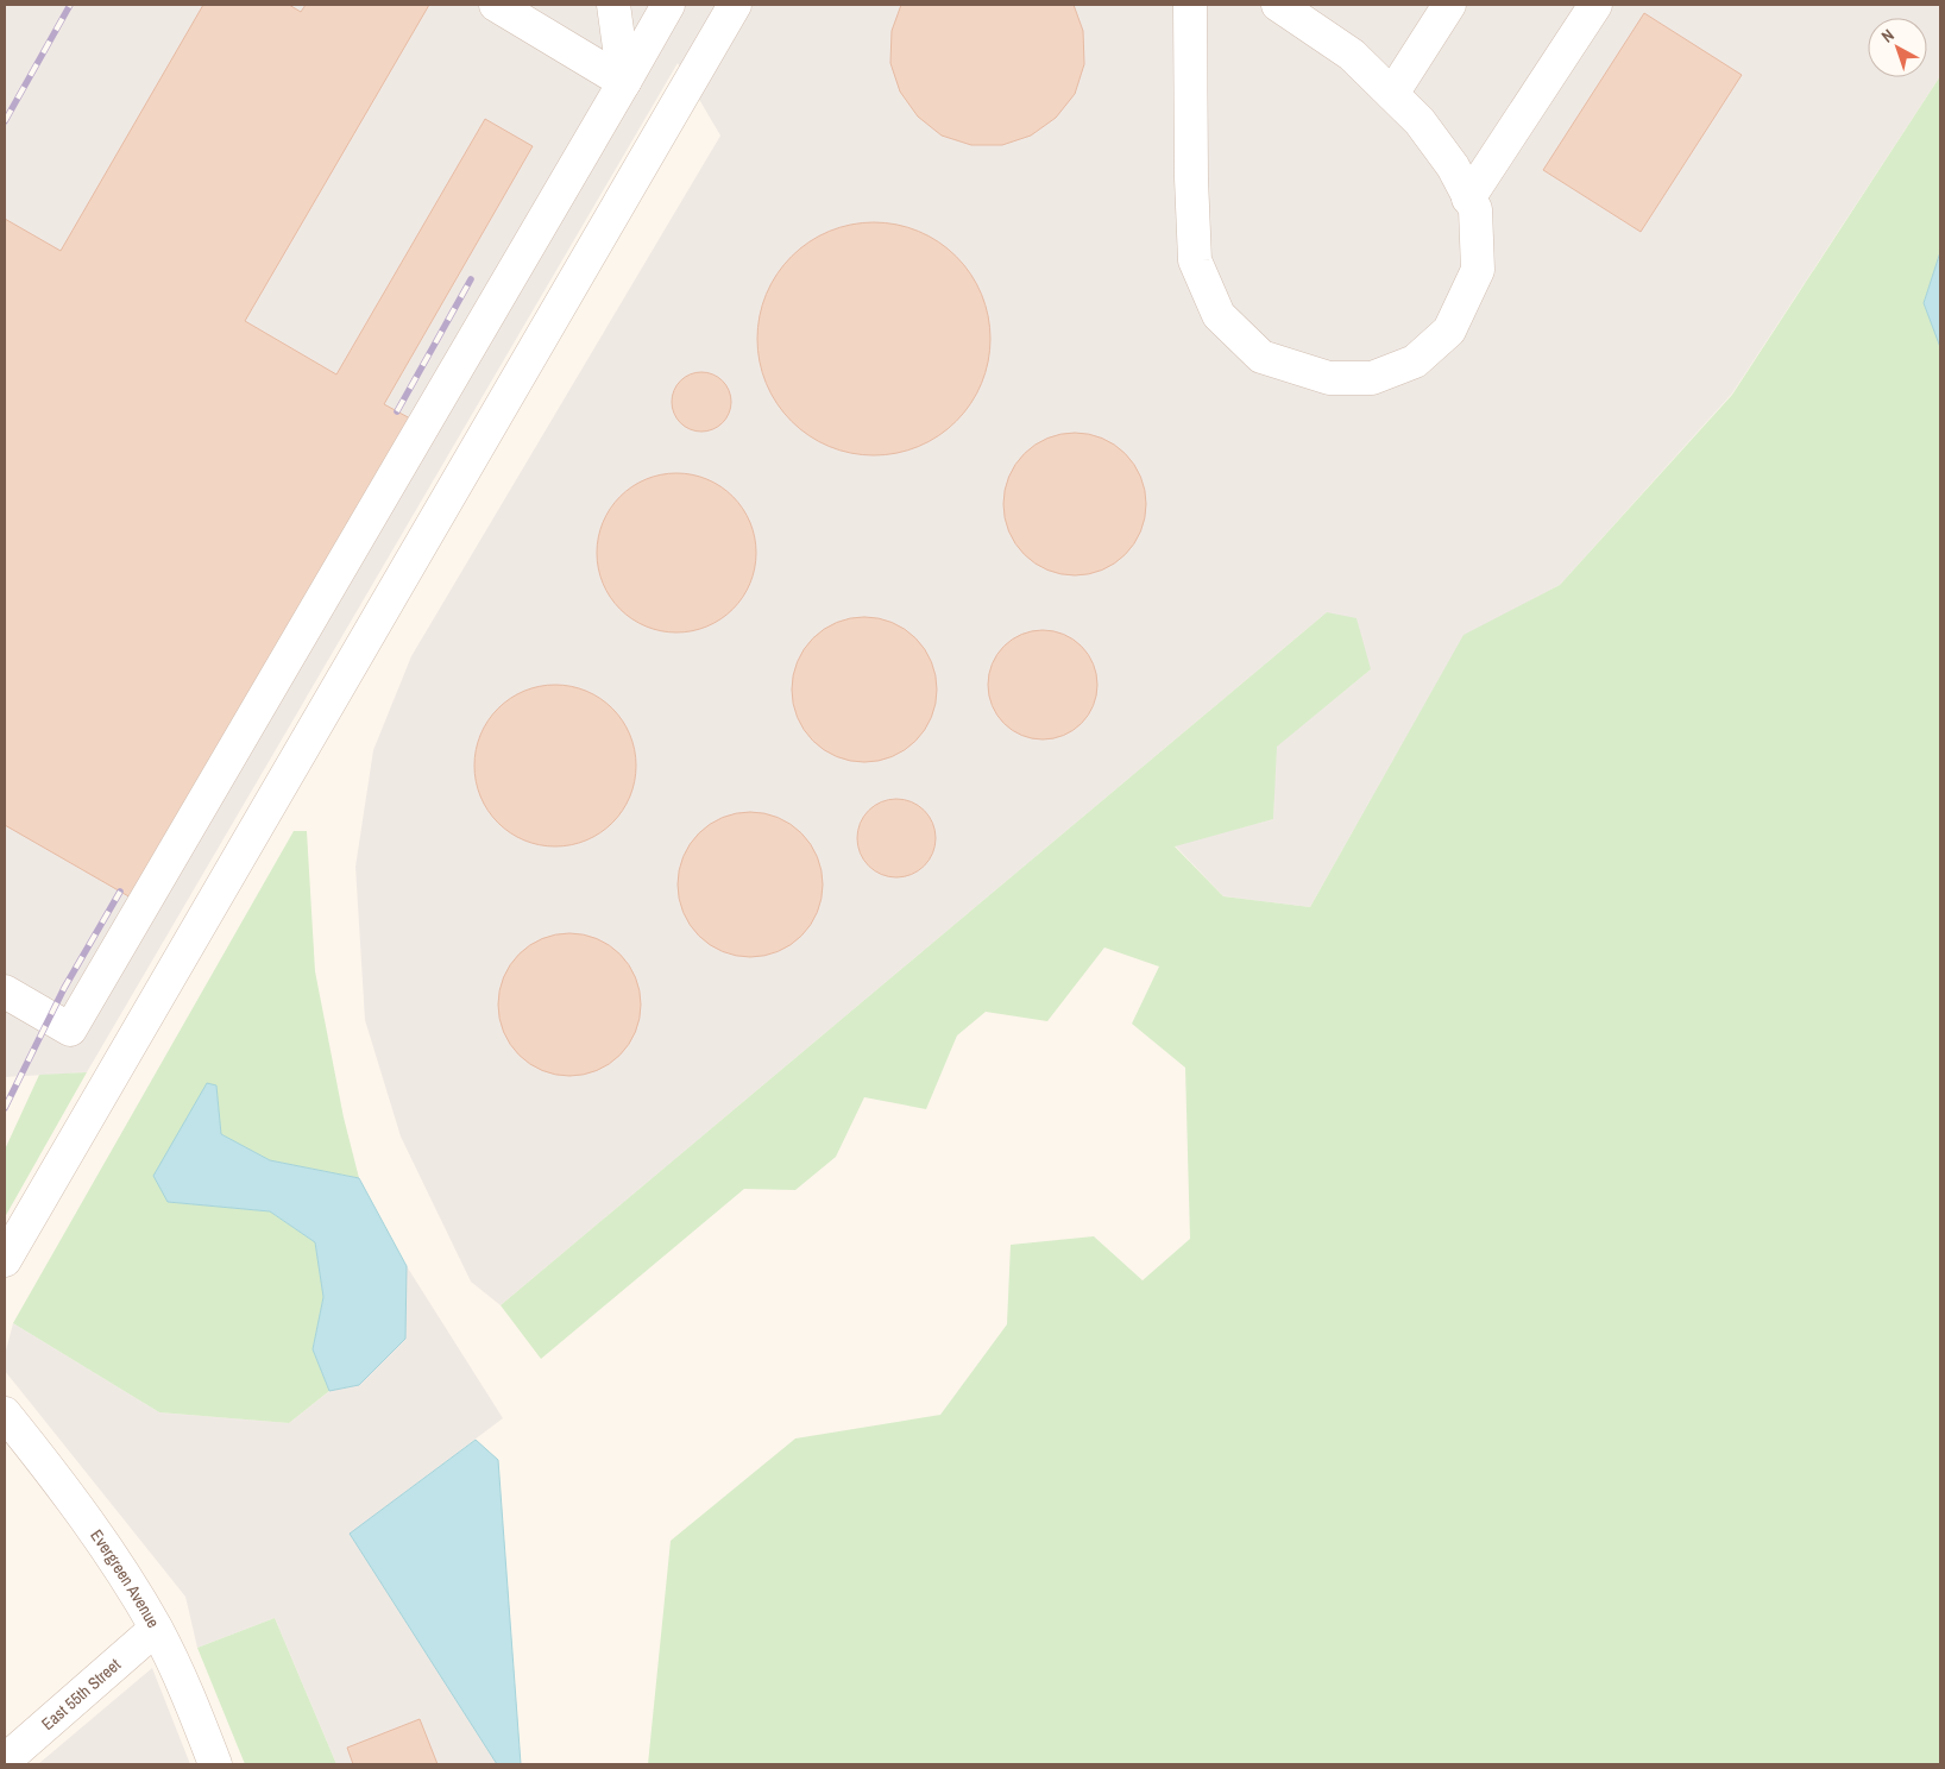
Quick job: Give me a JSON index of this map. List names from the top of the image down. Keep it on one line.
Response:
{"streets":{"street":["Evergreen Avenue","East 55th Street"]},"crossings":[["Evergreen Avenue","East 55th Street"]],"north":"top left"}
